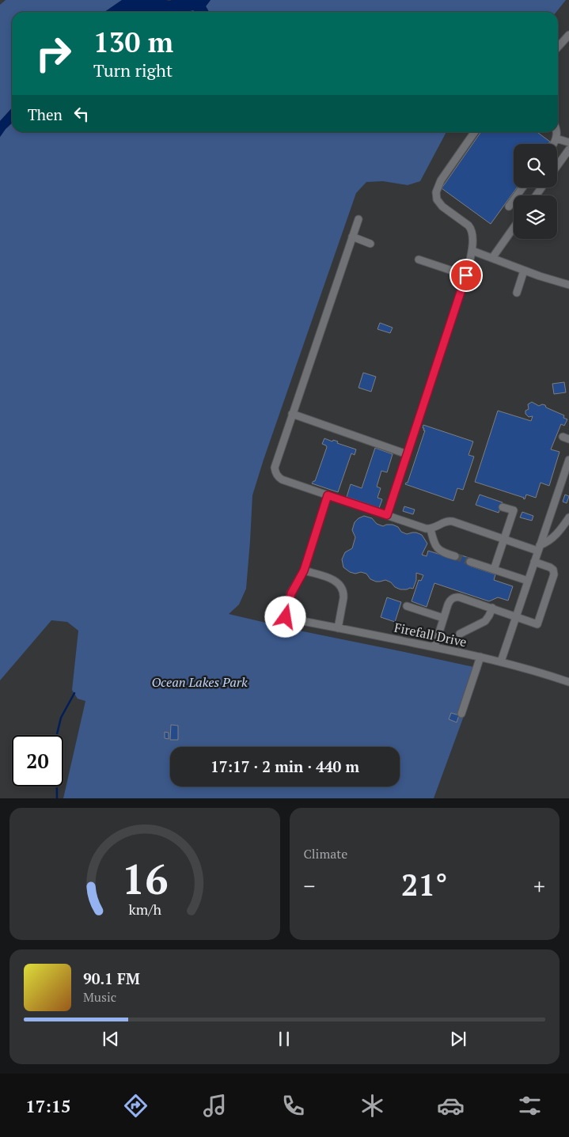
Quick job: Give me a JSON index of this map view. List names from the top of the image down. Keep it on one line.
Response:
{"streets":{"street":["Firefall Drive"]},"parks":["Ocean Lakes Park"],"page":{"turn":["130 m","Turn right"],"then":"Then","limit":"20","trip":"17:17 · 2 min · 440 m","tile":"Climate","heat":["−","21°","+"],"song":["90.1 FM","Music"],"tabs":"17:15","gauge":["16","km/h"]}}
